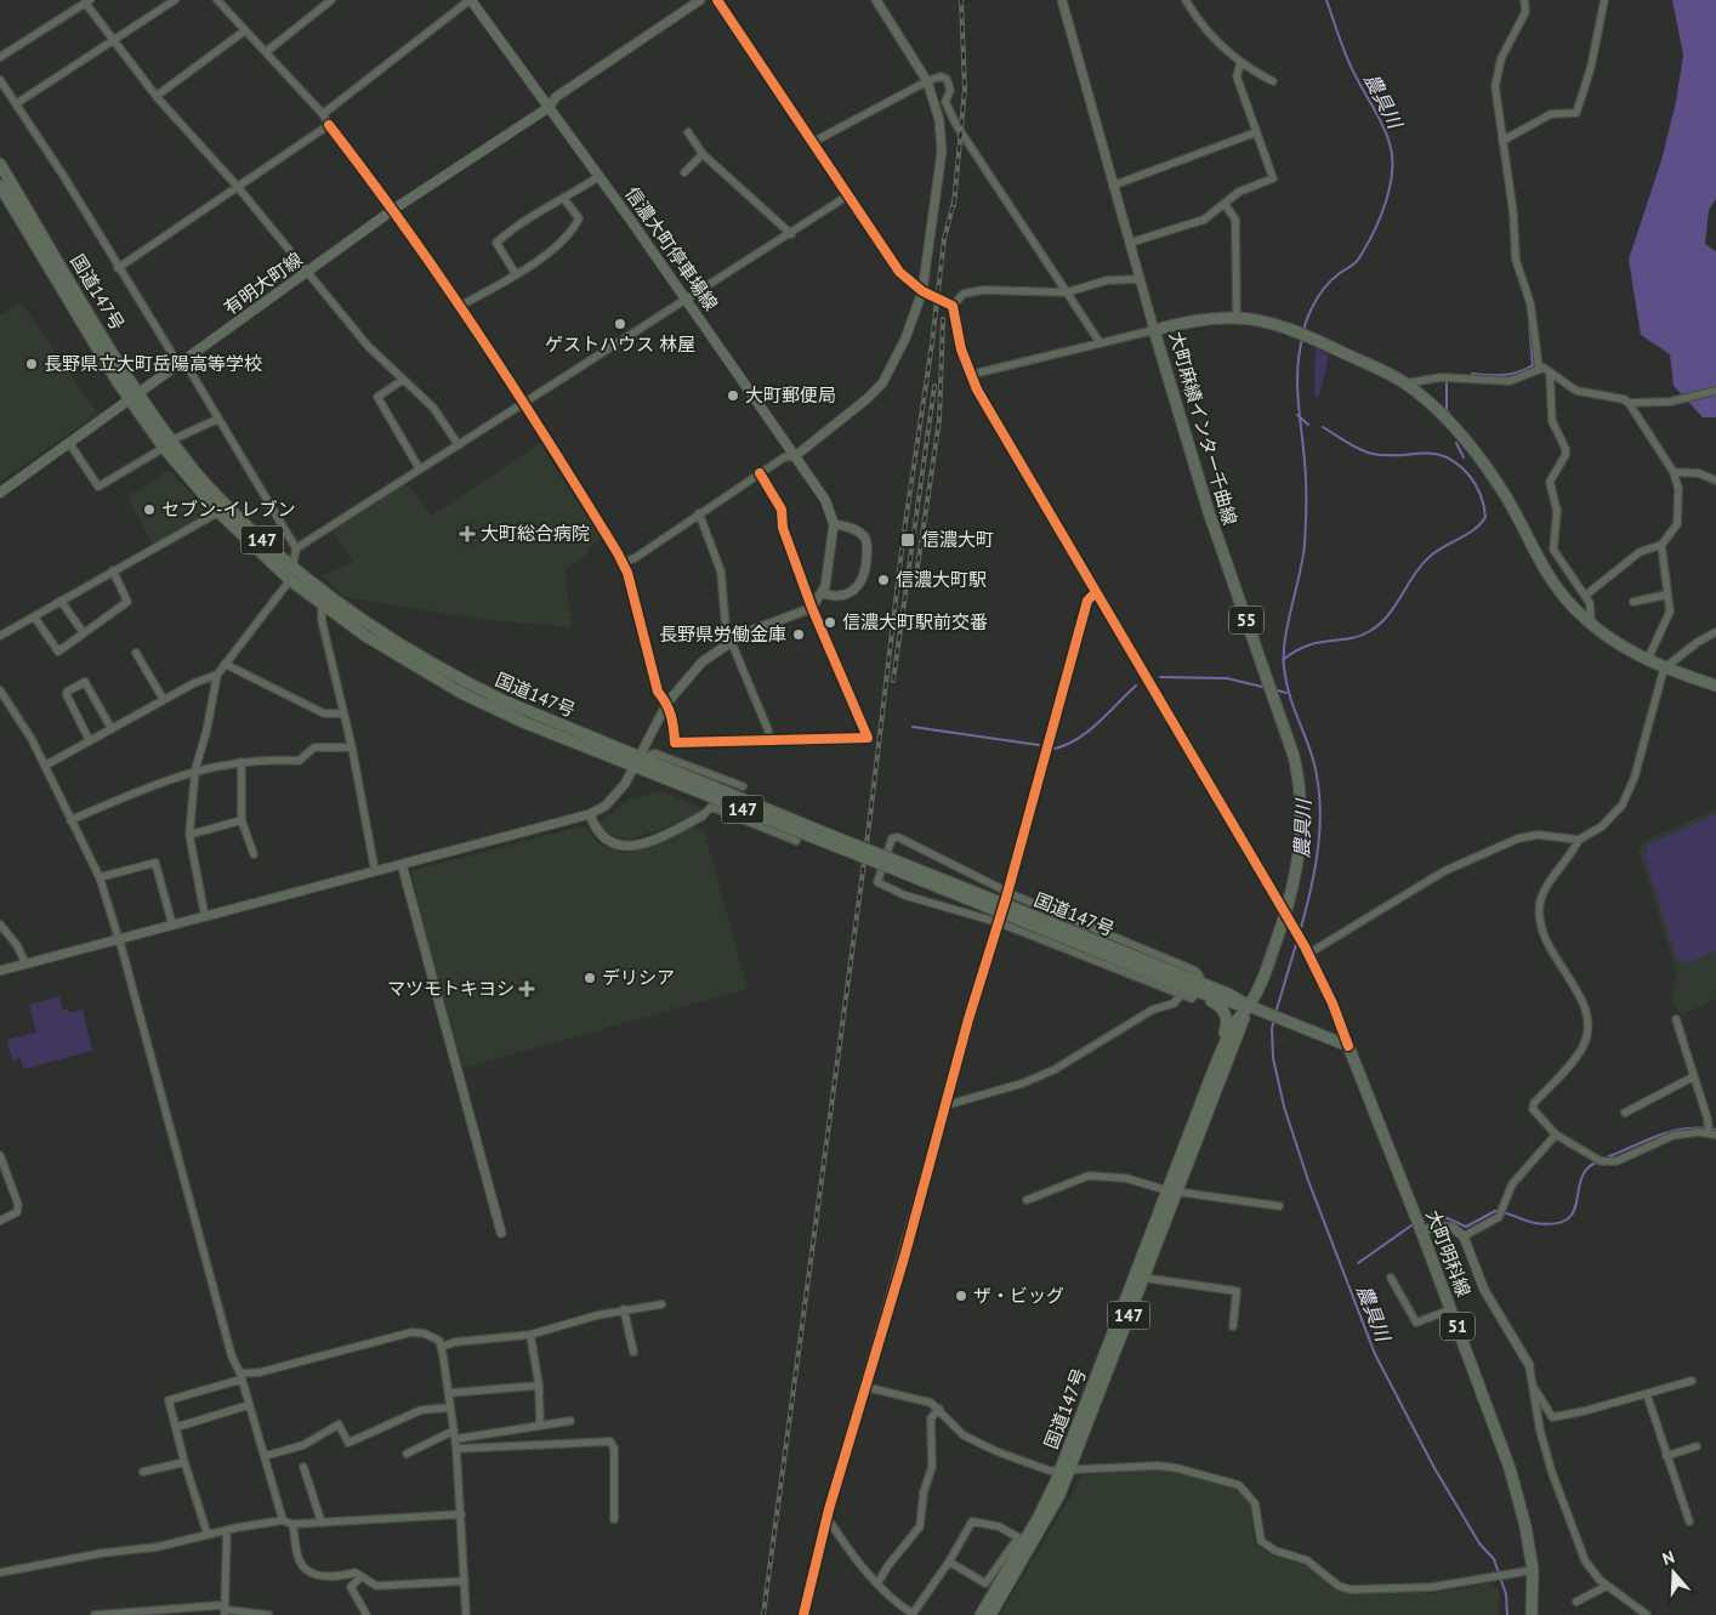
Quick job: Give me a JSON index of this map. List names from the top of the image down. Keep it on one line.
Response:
{"streets":{"highway":["国道147号","147"],"main road":["信濃大町停車場線","有明大町線","大町麻績インター千曲線","55","大町明科線","51"]},"crossings":[["信濃大町停車場線","有明大町線"],["有明大町線","国道147号"],["国道147号","大町麻績インター千曲線"],["国道147号","147"]],"water":["農具川"],"places":{"other":["ゲストハウス 林屋","長野県立大町岳陽高等学校","大町郵便局","セブン-イレブン","信濃大町駅","信濃大町駅前交番","長野県労働金庫","デリシア","ザ・ビッグ"],"health":["大町総合病院","マツモトキヨシ"],"transit":["信濃大町"]},"north":"top"}
